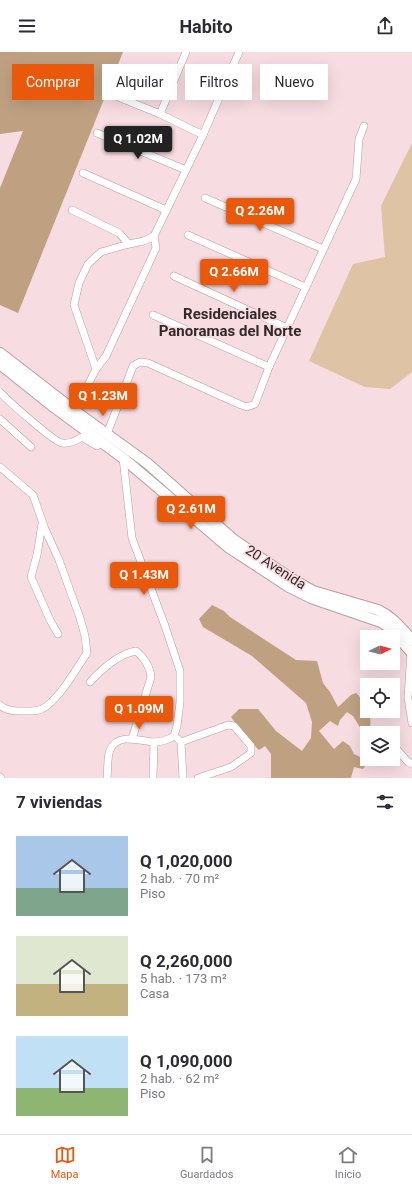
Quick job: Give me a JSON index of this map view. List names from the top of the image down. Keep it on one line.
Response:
{"streets":{"main road":["20 Avenida"]},"districts":["Residenciales Panoramas del Norte"],"north":"right","page":{"header":"Habito","chip":["Comprar","Alquilar","Filtros","Nuevo"],"price":["Q 1.02M","Q 2.26M","Q 2.66M","Q 1.23M","Q 2.61M","Q 1.43M","Q 1.09M"],"heading":"7 viviendas","list":[{"name":"Q 1,020,000","note":"2 hab. · 70 m² · Piso"},{"name":"Q 2,260,000","note":"5 hab. · 173 m² · Casa"},{"name":"Q 1,090,000","note":"2 hab. · 62 m² · Piso"}],"tabs":["Mapa","Guardados","Inicio"]}}
